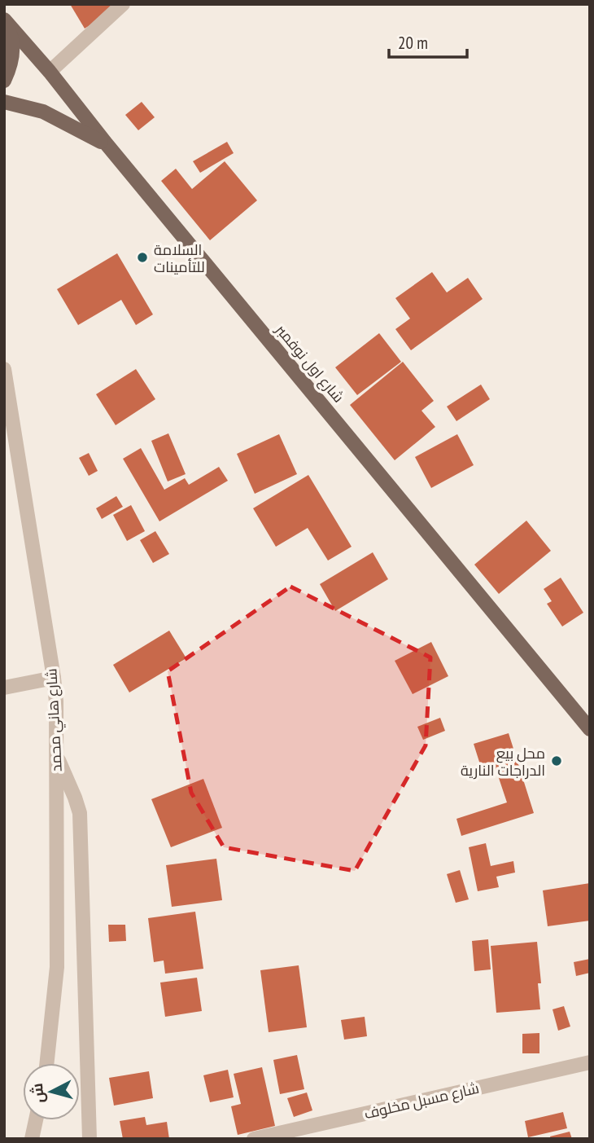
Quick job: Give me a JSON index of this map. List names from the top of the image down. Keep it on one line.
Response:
{"streets":{"main road":["شارع اول نوفمبر"],"street":["شارع هاني محمد","شارع مسبل مخلوف"]},"places":["السلامة للتأمينات","محل بيع الدراجات النارية"],"scale_bar":"20 m","north":"left"}
